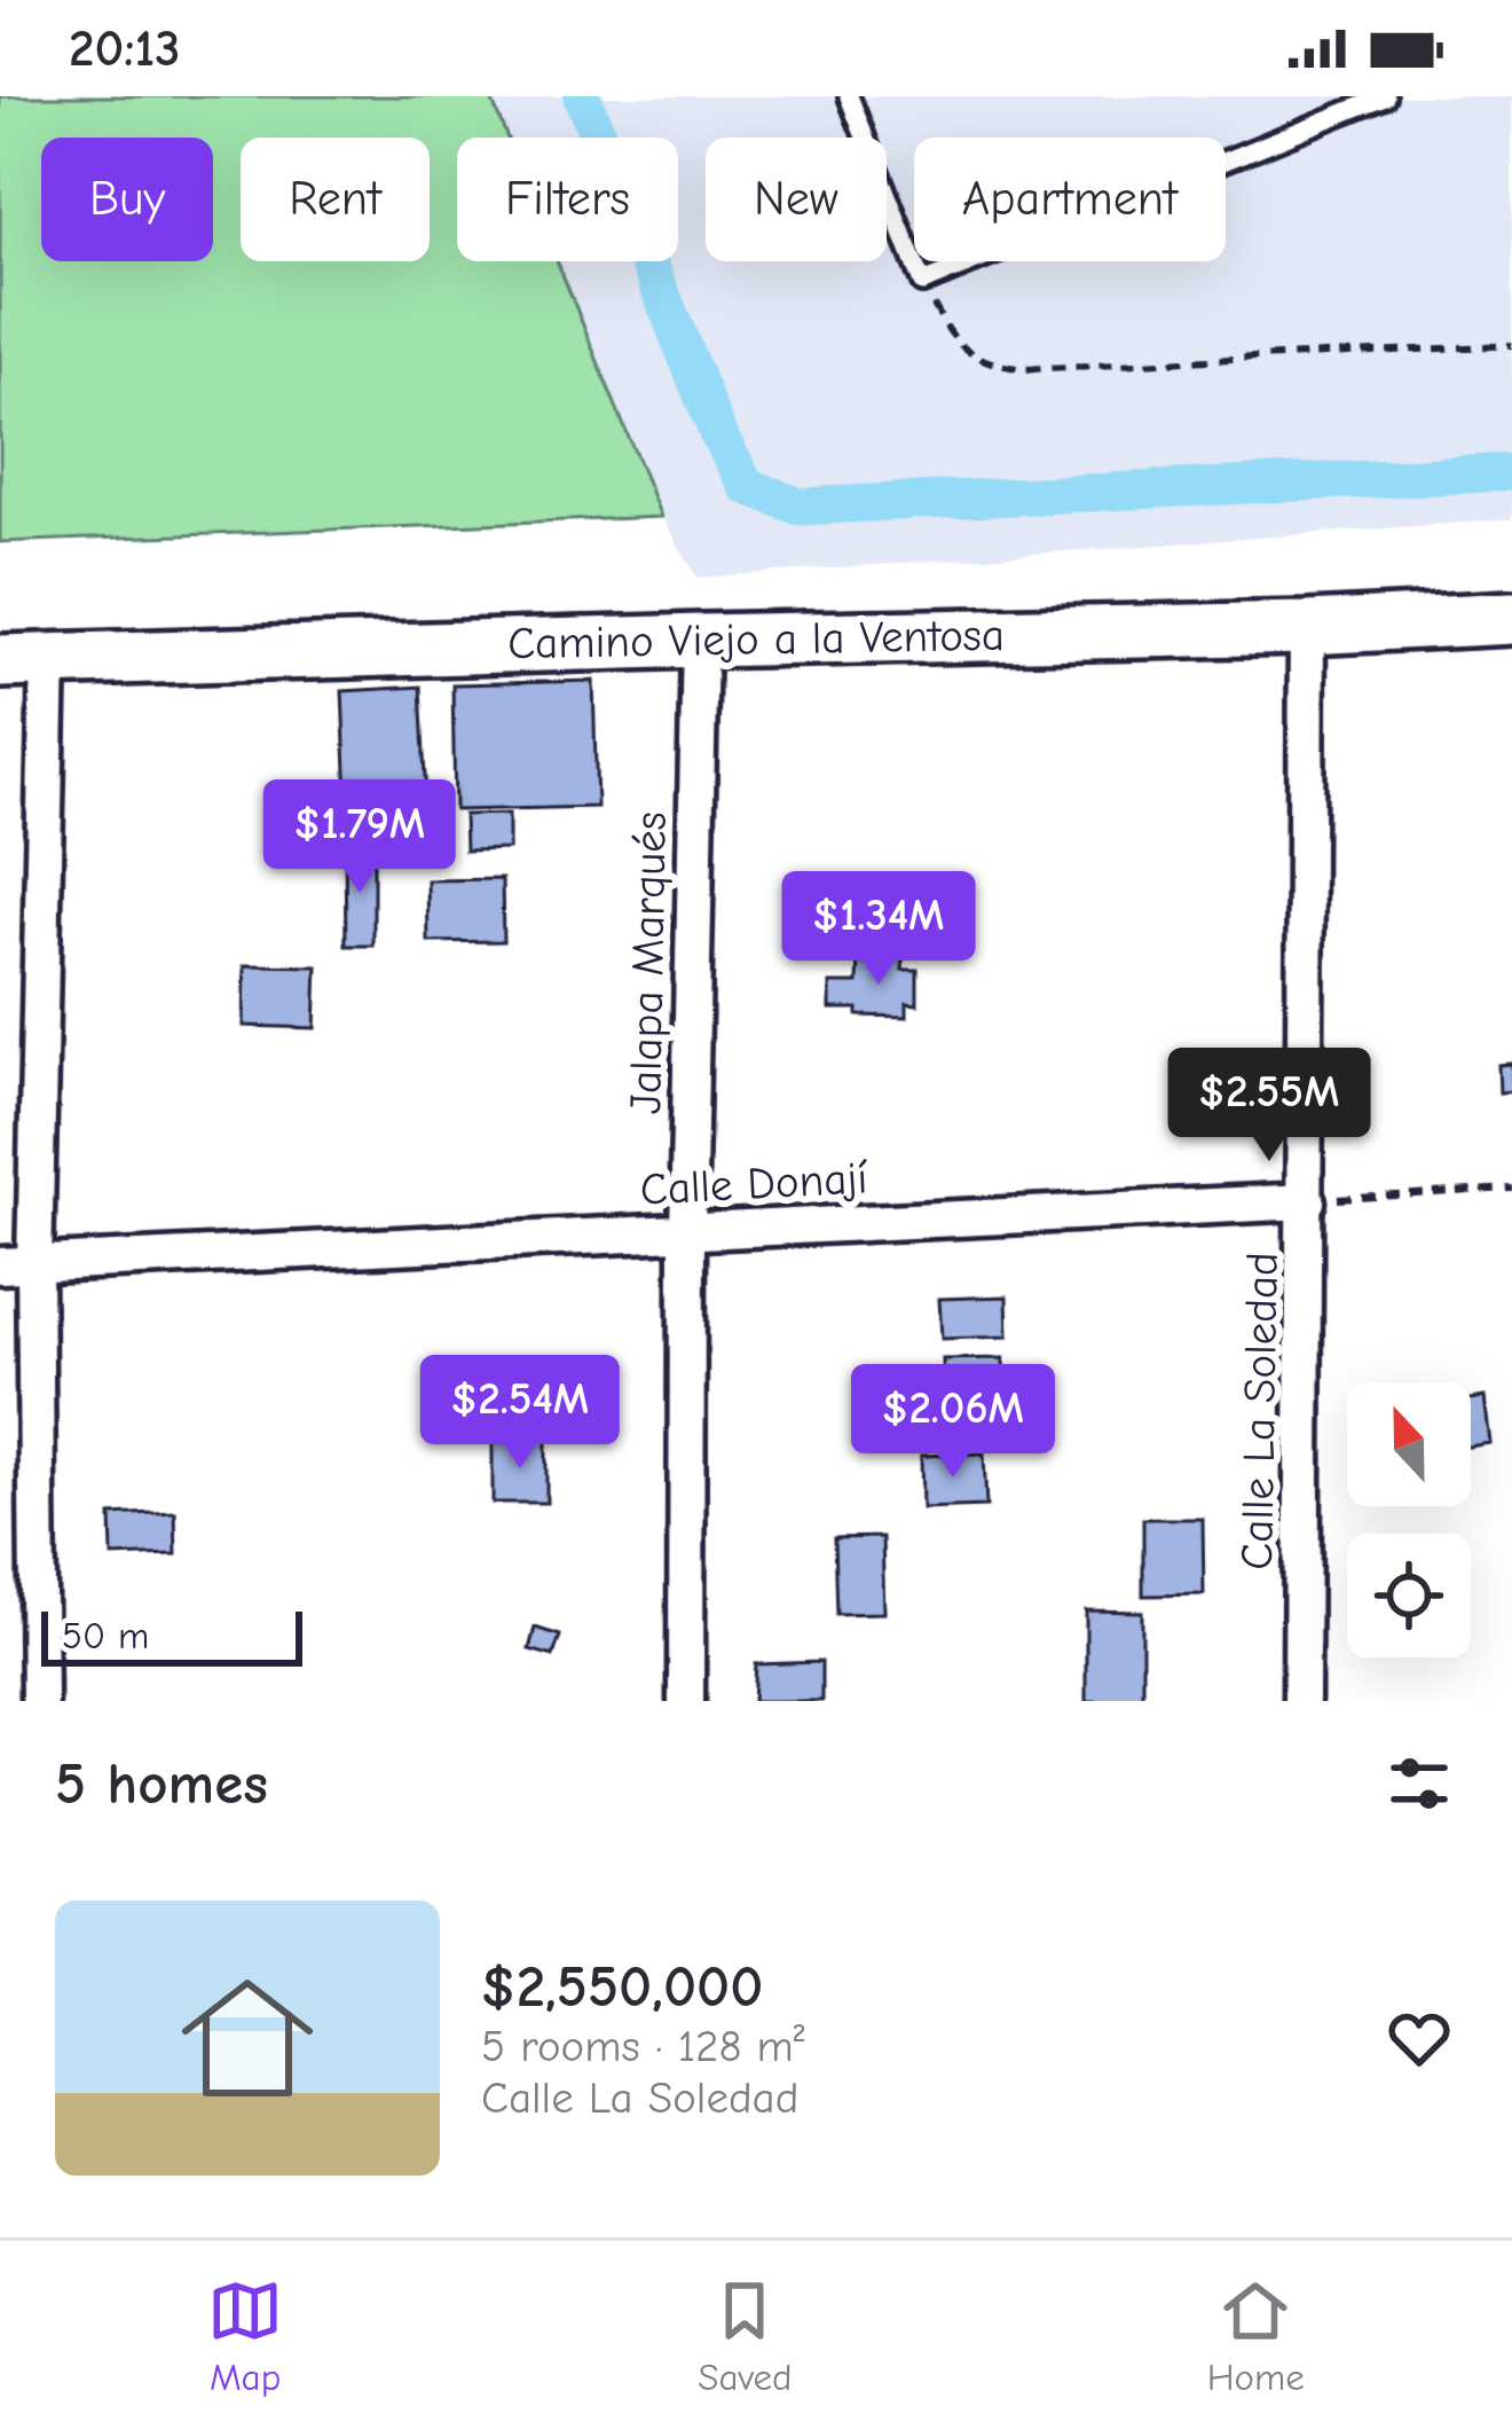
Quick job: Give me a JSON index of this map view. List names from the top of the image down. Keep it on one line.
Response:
{"streets":{"main road":["Camino Viejo a la Ventosa"],"street":["Jalapa Marqués","Calle Donají","Calle La Soledad"]},"crossings":[["Camino Viejo a la Ventosa","Jalapa Marqués"],["Camino Viejo a la Ventosa","Calle La Soledad"],["Jalapa Marqués","Calle Donají"],["Calle Donají","Calle La Soledad"]],"scale_bar":"50 m","north":"top","page":{"status":"20:13","chip":["Buy","Rent","Filters","New","Apartment"],"price":["$1.79M","$1.34M","$2.55M","$2.54M","$2.06M"],"scale":"50 m","heading":"5 homes","list":[{"name":"$2,550,000","note":"5 rooms · 128 m² · Calle La Soledad"}],"tabs":["Map","Saved","Home"]}}
